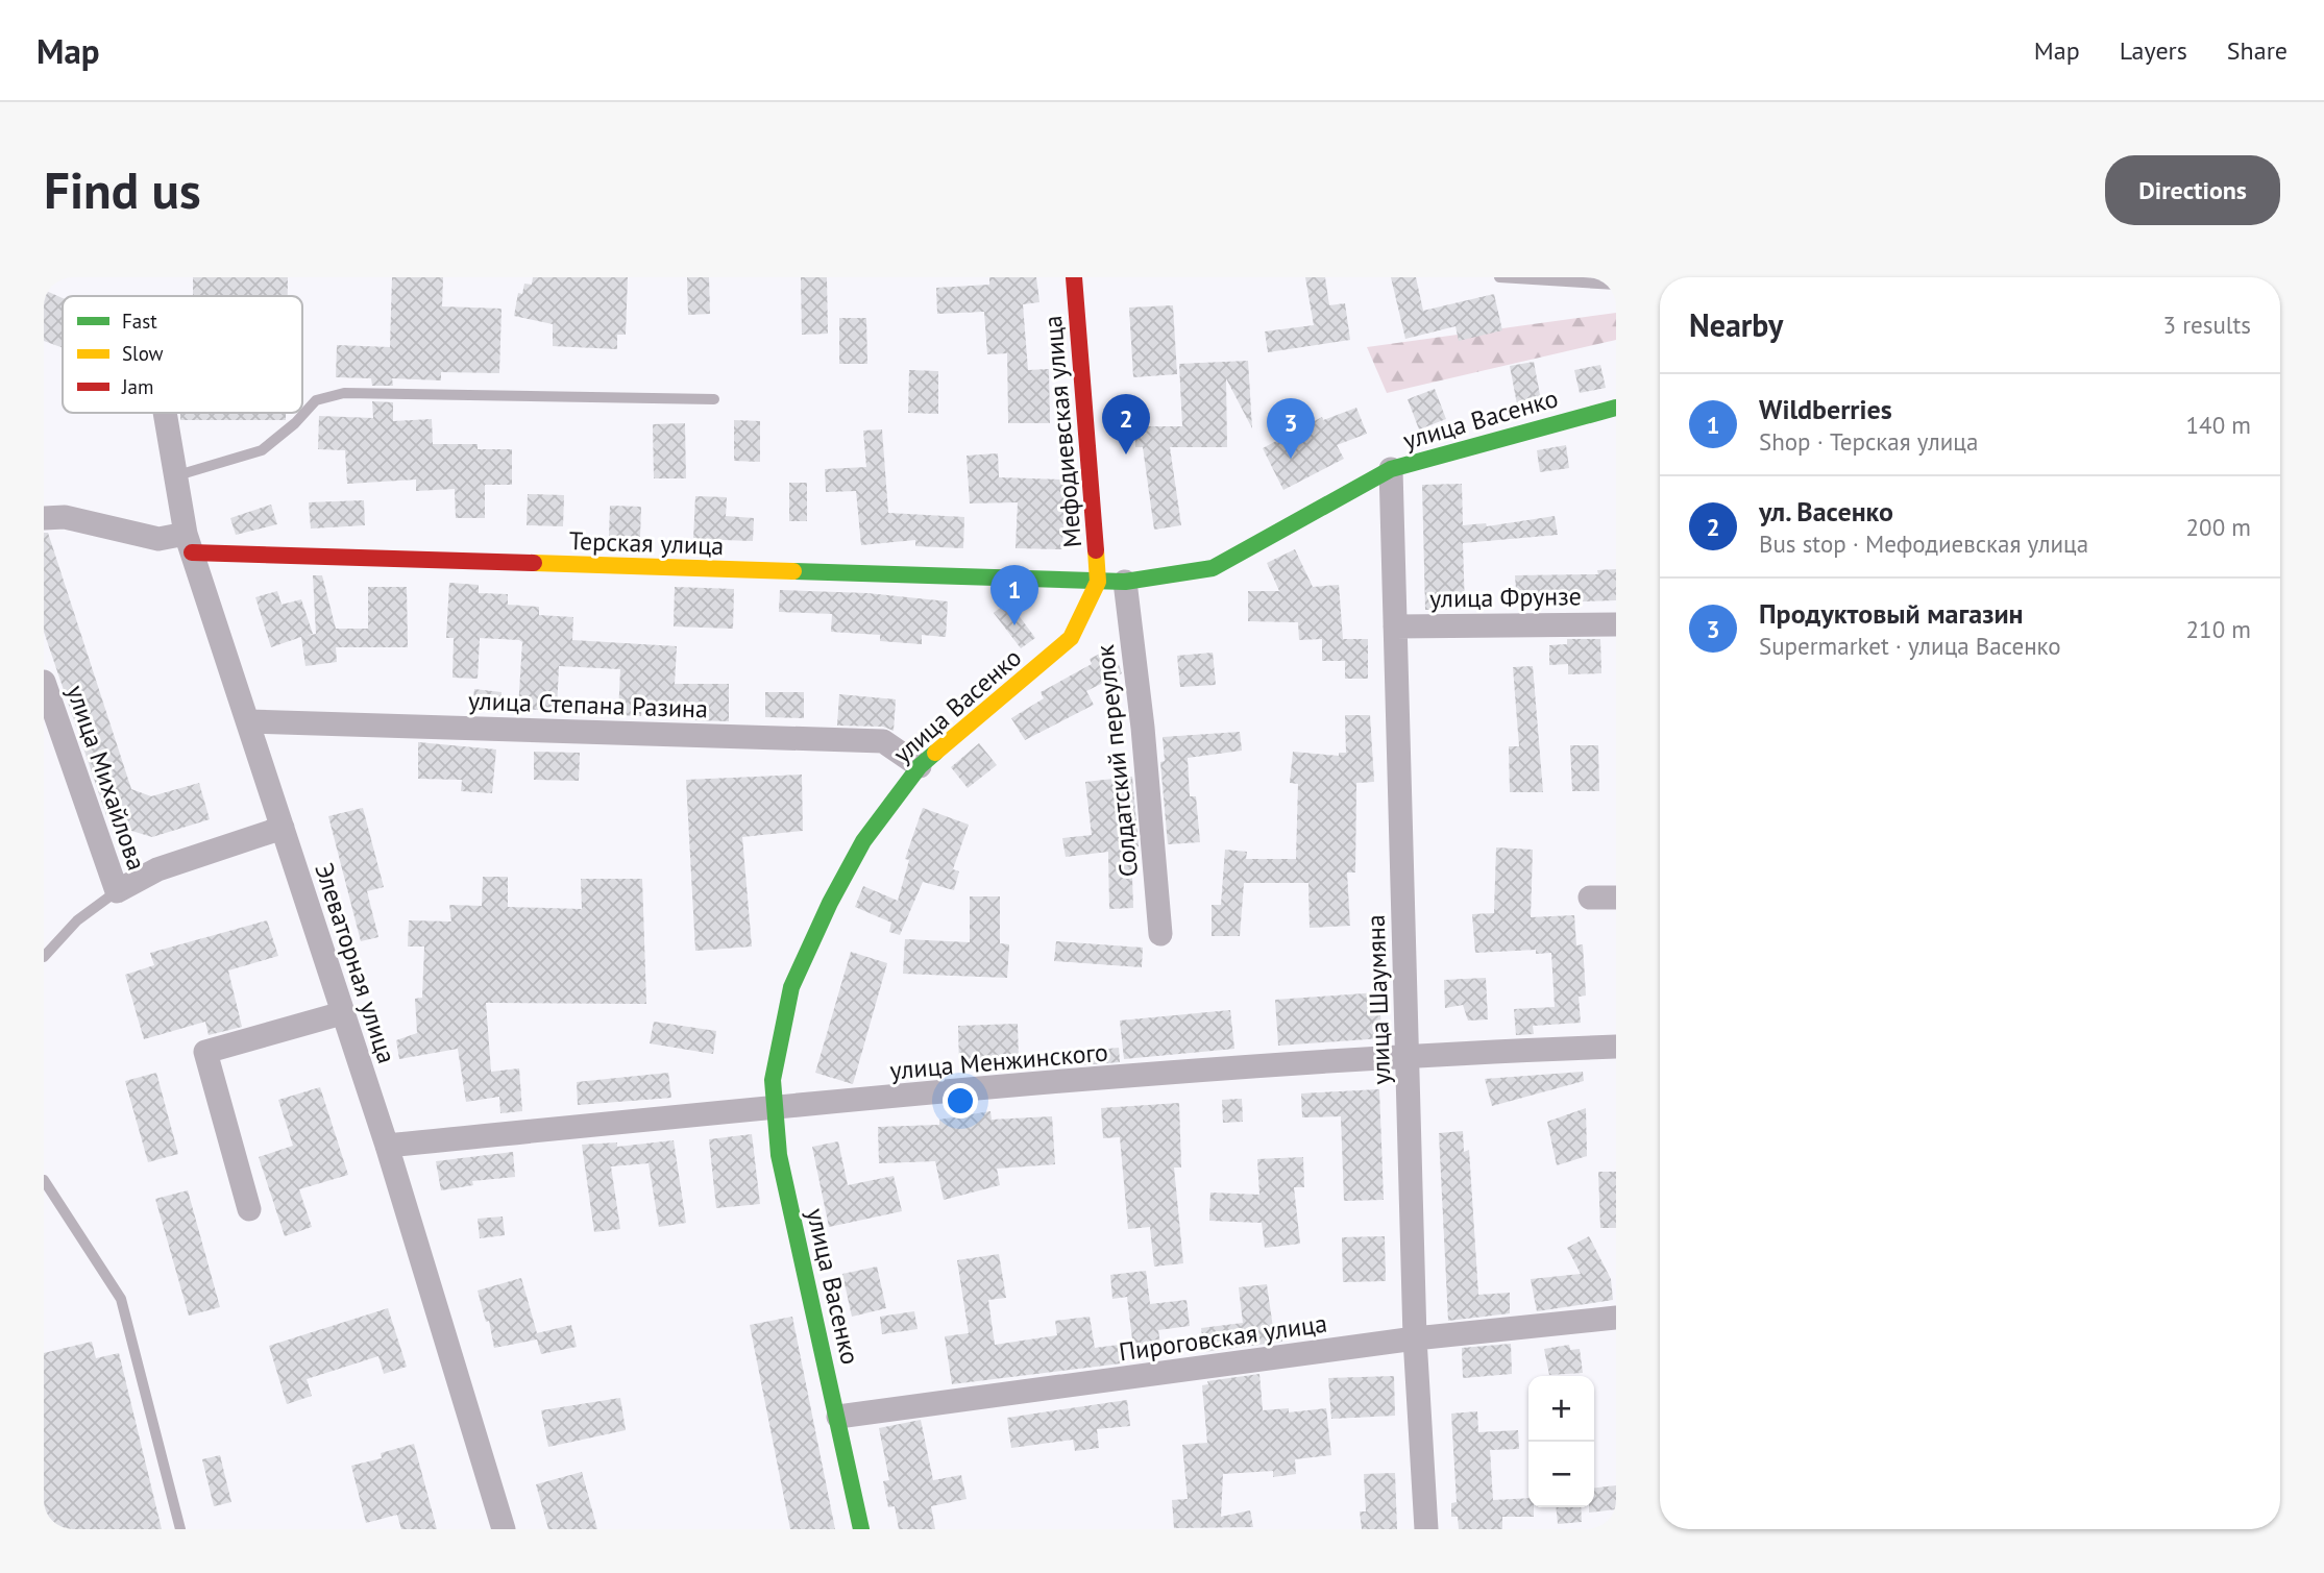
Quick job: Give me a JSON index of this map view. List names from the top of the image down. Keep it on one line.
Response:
{"streets":{"street":["улица Васенко","Мефодиевская улица","Терская улица","улица Фрунзе","улица Степана Разина","Солдатский переулок","улица Михайлова","Элеваторная улица","улица Шаумяна","улица Менжинского","Пироговская улица"]},"crossings":[["улица Васенко","Мефодиевская улица"],["улица Васенко","Терская улица"],["улица Васенко","улица Степана Разина"],["улица Васенко","Солдатский переулок"],["улица Васенко","улица Шаумяна"],["улица Васенко","улица Менжинского"],["улица Васенко","Пироговская улица"],["Мефодиевская улица","Терская улица"],["Терская улица","Элеваторная улица"],["улица Фрунзе","улица Шаумяна"],["улица Степана Разина","Элеваторная улица"],["Элеваторная улица","улица Менжинского"],["улица Шаумяна","улица Менжинского"],["улица Шаумяна","Пироговская улица"]],"legend":["Fast","Slow","Jam"],"page":{"header":"Map","nav":["Map","Layers","Share"],"buttons":"Directions","title":"Find us","heading":["Nearby","3 results"],"list":[{"mark":"1","name":"Wildberries","note":"Shop · Терская улица","value":"140 m"},{"mark":"2","name":"ул. Васенко","note":"Bus stop · Мефодиевская улица","value":"200 m"},{"mark":"3","name":"Продуктовый магазин","note":"Supermarket · улица Васенко","value":"210 m"}],"pins":["2","3","1"],"map_buttons":["+","−"]}}
